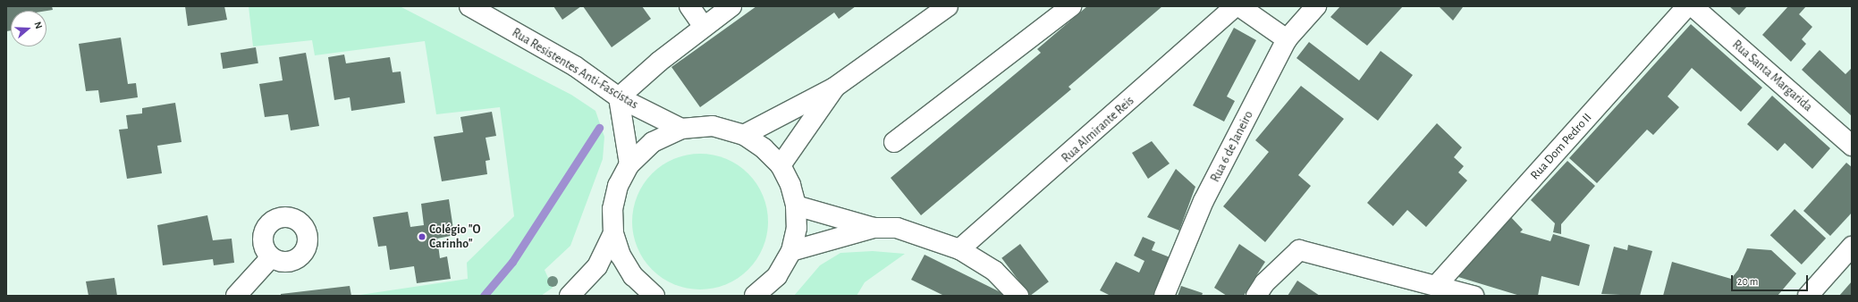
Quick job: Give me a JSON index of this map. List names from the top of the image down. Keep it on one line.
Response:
{"streets":{"street":["Rua Resistentes Anti-Fascistas","Rua Santa Margarida","Rua Almirante Reis","Rua 6 de Janeiro","Rua Dom Pedro II"]},"places":["Colégio \"O Carinho\""],"scale_bar":"20 m","north":"right"}
